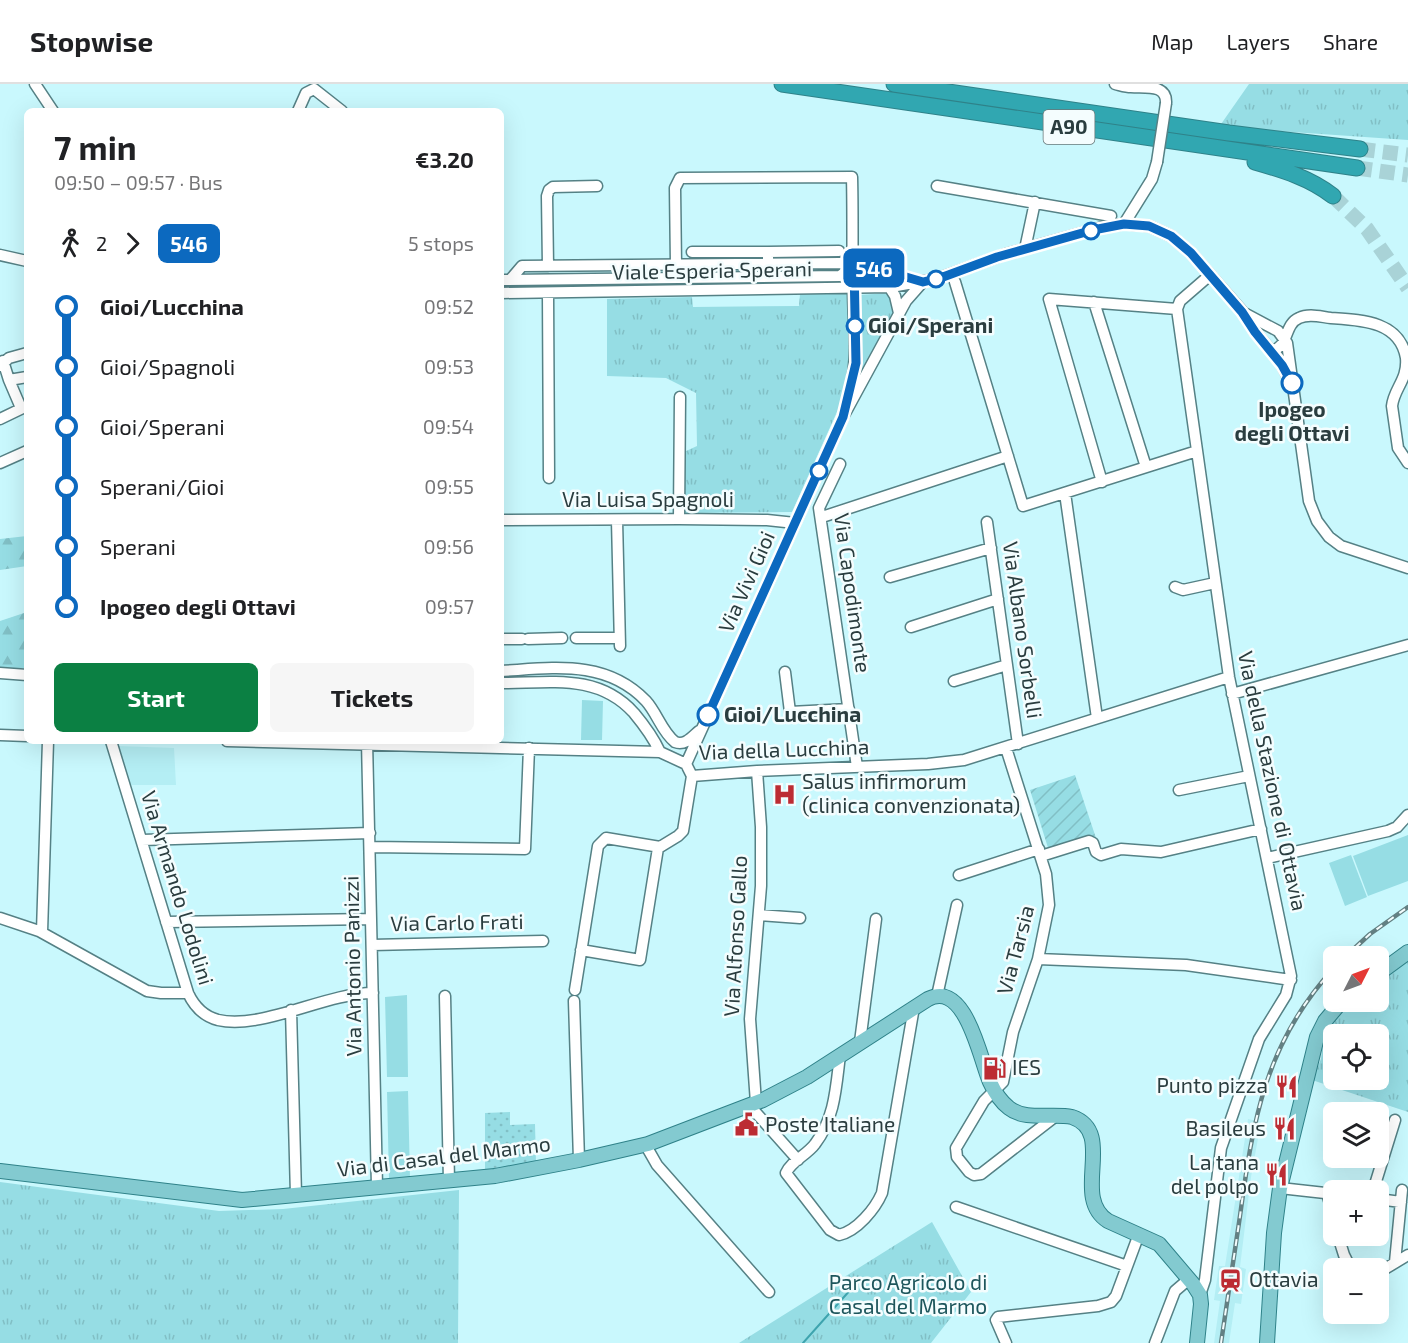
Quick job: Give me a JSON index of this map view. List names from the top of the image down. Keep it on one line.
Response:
{"streets":{"highway":["A90"],"main road":["Via di Casal del Marmo"],"street":["Viale Esperia Sperani","Via Luisa Spagnoli","Via Vivi Gioi","Via Capodimonte","Via Albano Sorbelli","Via della Lucchina","Via della Stazione di Ottavia","Via Armando Lodolini","Via Carlo Frati","Via Alfonso Gallo","Via Tarsia","Via Antonio Panizzi"]},"crossings":[["Viale Esperia Sperani","Via Vivi Gioi"],["Via Luisa Spagnoli","Via Vivi Gioi"],["Via Vivi Gioi","Via della Lucchina"],["Via Capodimonte","Via della Lucchina"],["Via Albano Sorbelli","Via della Lucchina"],["Via della Lucchina","Via della Stazione di Ottavia"],["Via della Lucchina","Via Alfonso Gallo"],["Via della Lucchina","Via Tarsia"],["Via Armando Lodolini","Via Antonio Panizzi"],["Via Carlo Frati","Via Antonio Panizzi"],["Via Alfonso Gallo","Via di Casal del Marmo"],["Via Antonio Panizzi","Via di Casal del Marmo"]],"parks":["Parco Agricolo di Casal del Marmo"],"places":{"other":["Gioi/Sperani","Ipogeo degli Ottavi","Gioi/Lucchina"],"hospital":["Salus infirmorum (clinica convenzionata)"],"fuel station":["IES"],"restaurant":["Punto pizza","Basileus","La tana del polpo"],"public building":["Poste Italiane"],"station":["Ottavia"]},"lines":["bus line 546"],"north":"top right","page":{"header":"Stopwise","nav":["Map","Layers","Share"],"on_map":"546","heading":["7 min","09:50 – 09:57 · Bus","€3.20"],"legs":["2","546","5 stops"],"list":[{"name":"Gioi/Lucchina","value":"09:52"},{"name":"Gioi/Spagnoli","value":"09:53"},{"name":"Gioi/Sperani","value":"09:54"},{"name":"Sperani/Gioi","value":"09:55"},{"name":"Sperani","value":"09:56"},{"name":"Ipogeo degli Ottavi","value":"09:57"}],"buttons":["Start","Tickets"],"map_buttons":["+","−"]}}
